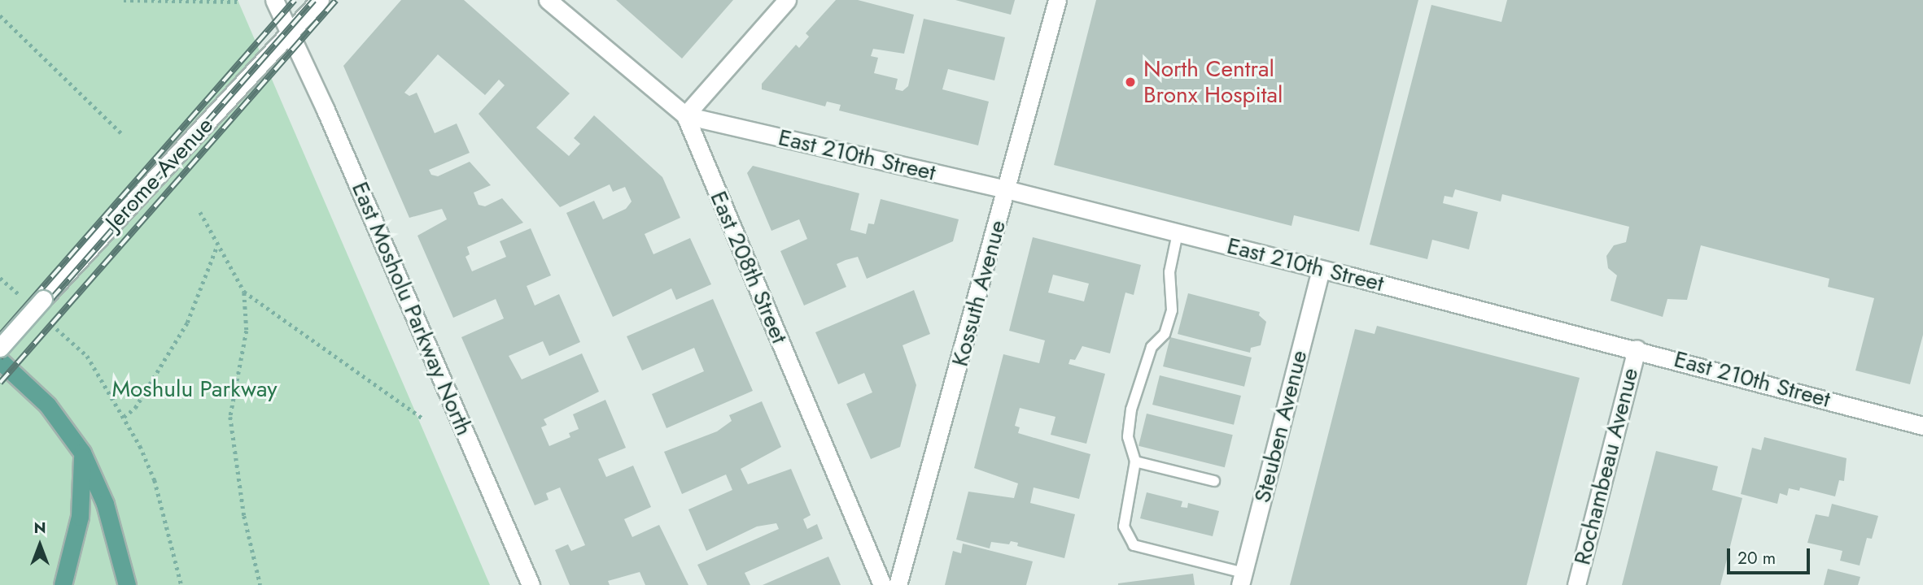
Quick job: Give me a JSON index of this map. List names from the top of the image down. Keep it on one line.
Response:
{"streets":{"street":["East 210th Street","Jerome Avenue","East 208th Street","Kossuth Avenue","East Mosholu Parkway North","Steuben Avenue","Rochambeau Avenue"]},"crossings":[["East 210th Street","East 208th Street"],["East 210th Street","Kossuth Avenue"],["East 210th Street","Steuben Avenue"],["East 210th Street","Rochambeau Avenue"],["Jerome Avenue","East Mosholu Parkway North"]],"parks":["Moshulu Parkway"],"places":["North Central Bronx Hospital"],"scale_bar":"20 m","north":"top"}
